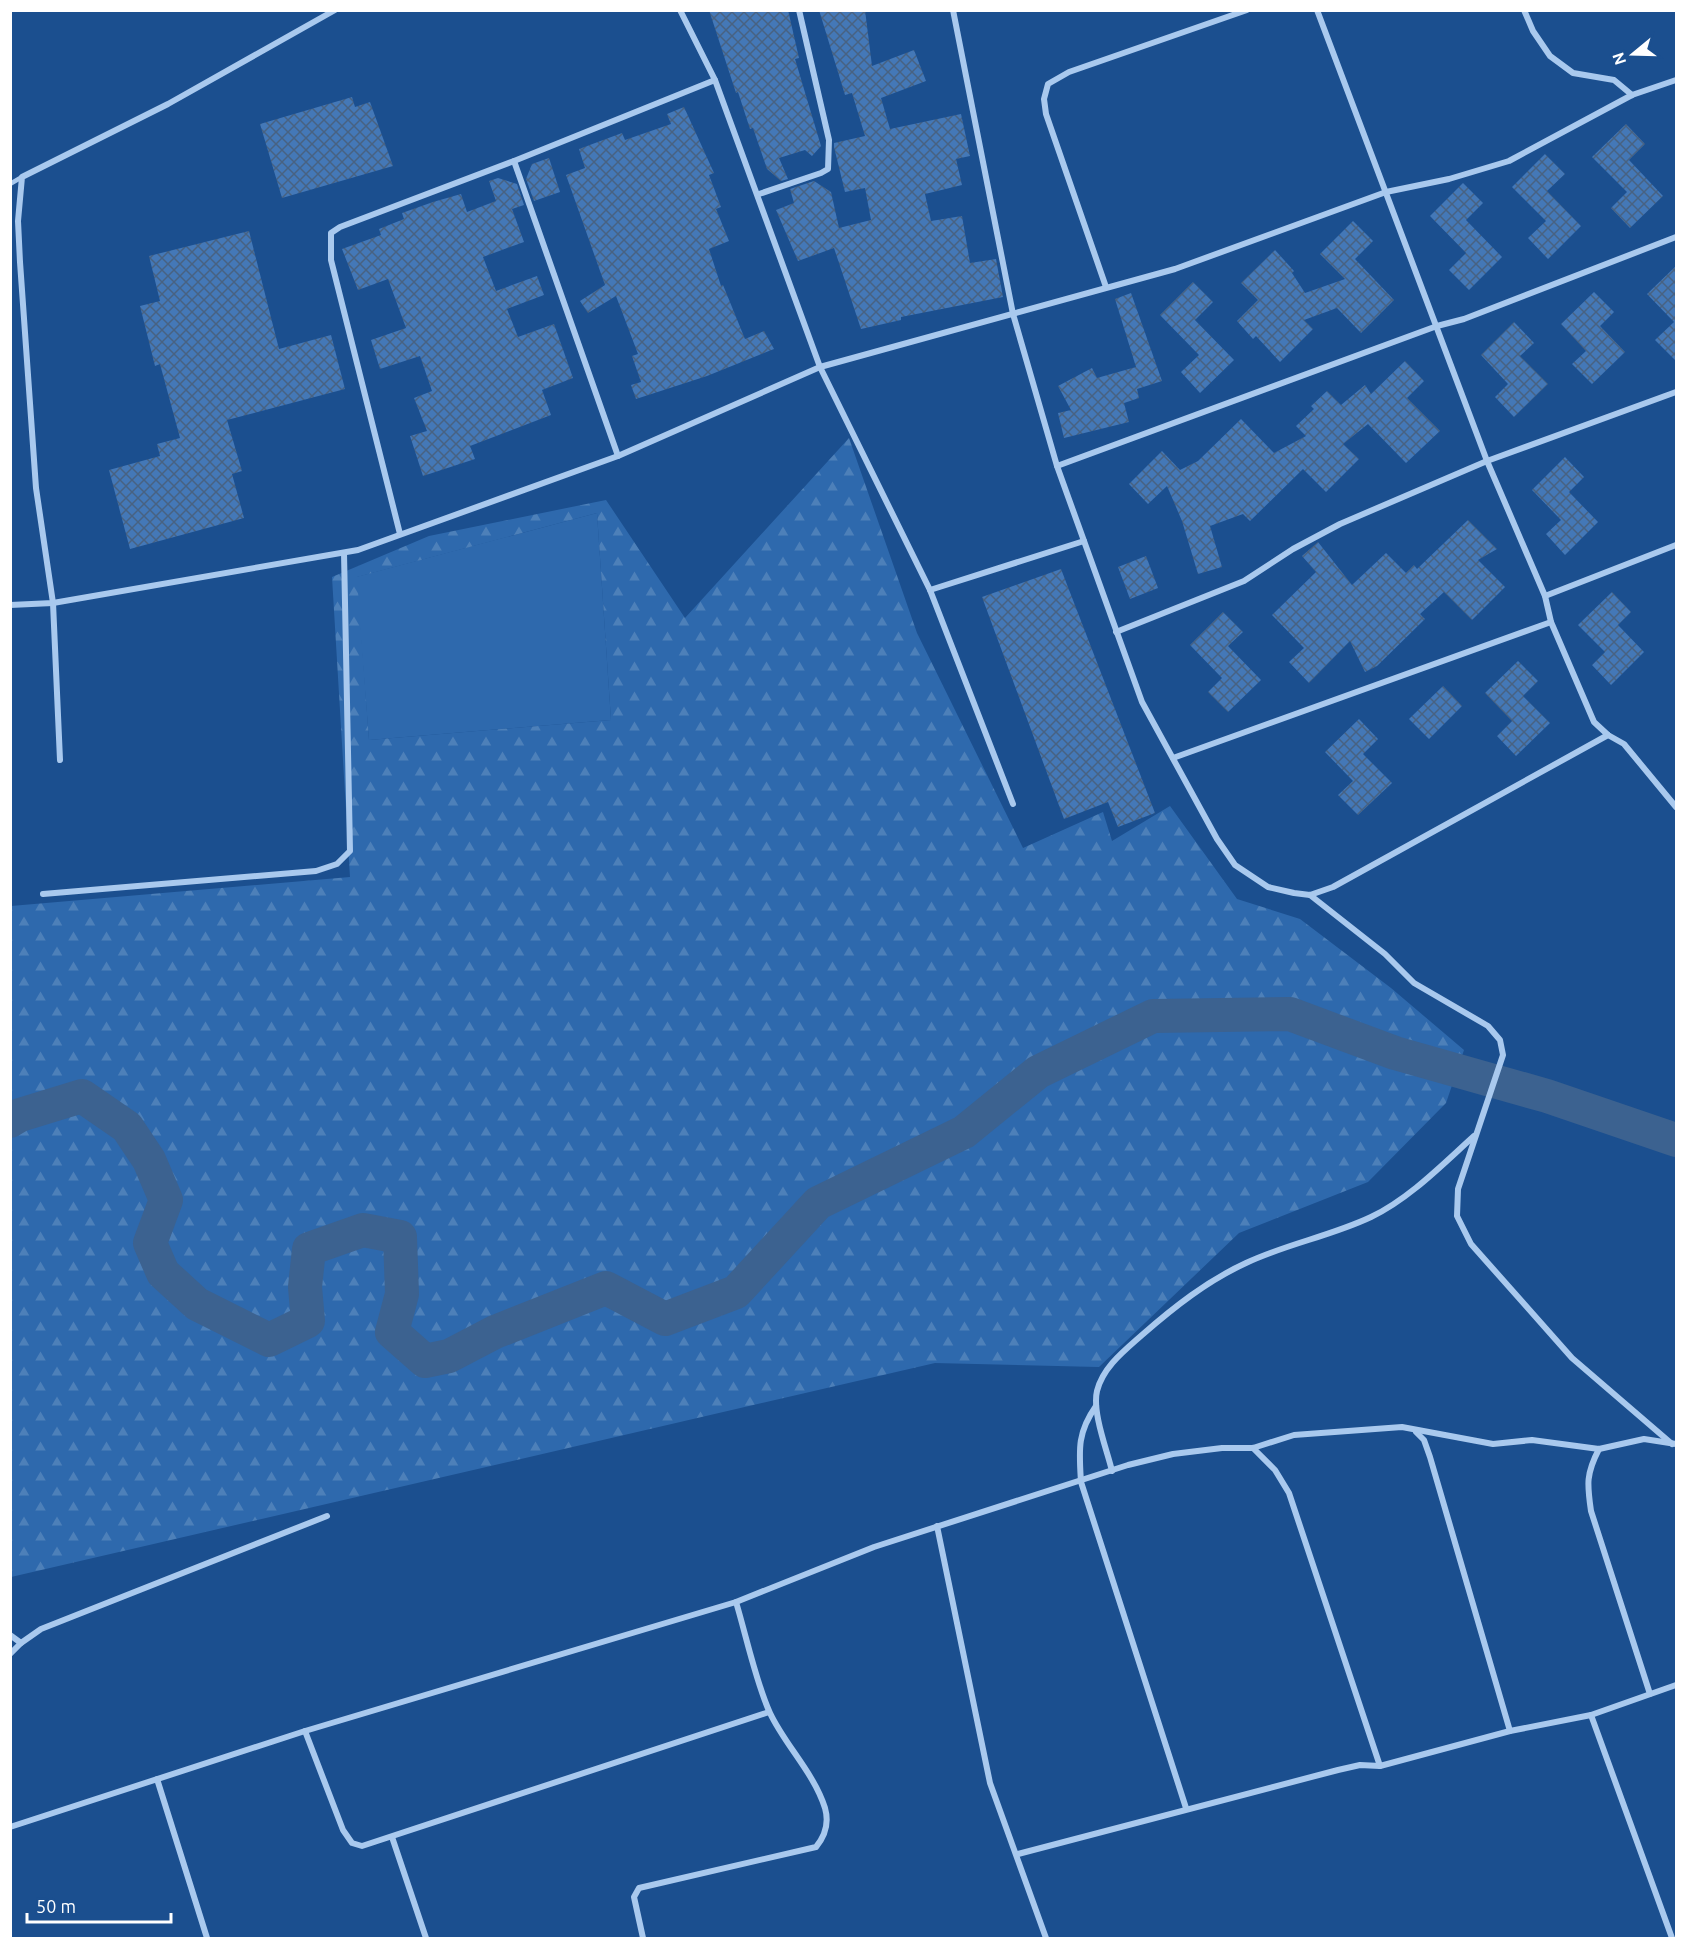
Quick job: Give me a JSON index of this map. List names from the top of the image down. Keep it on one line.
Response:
{"scale_bar":"50 m","north":"left"}
